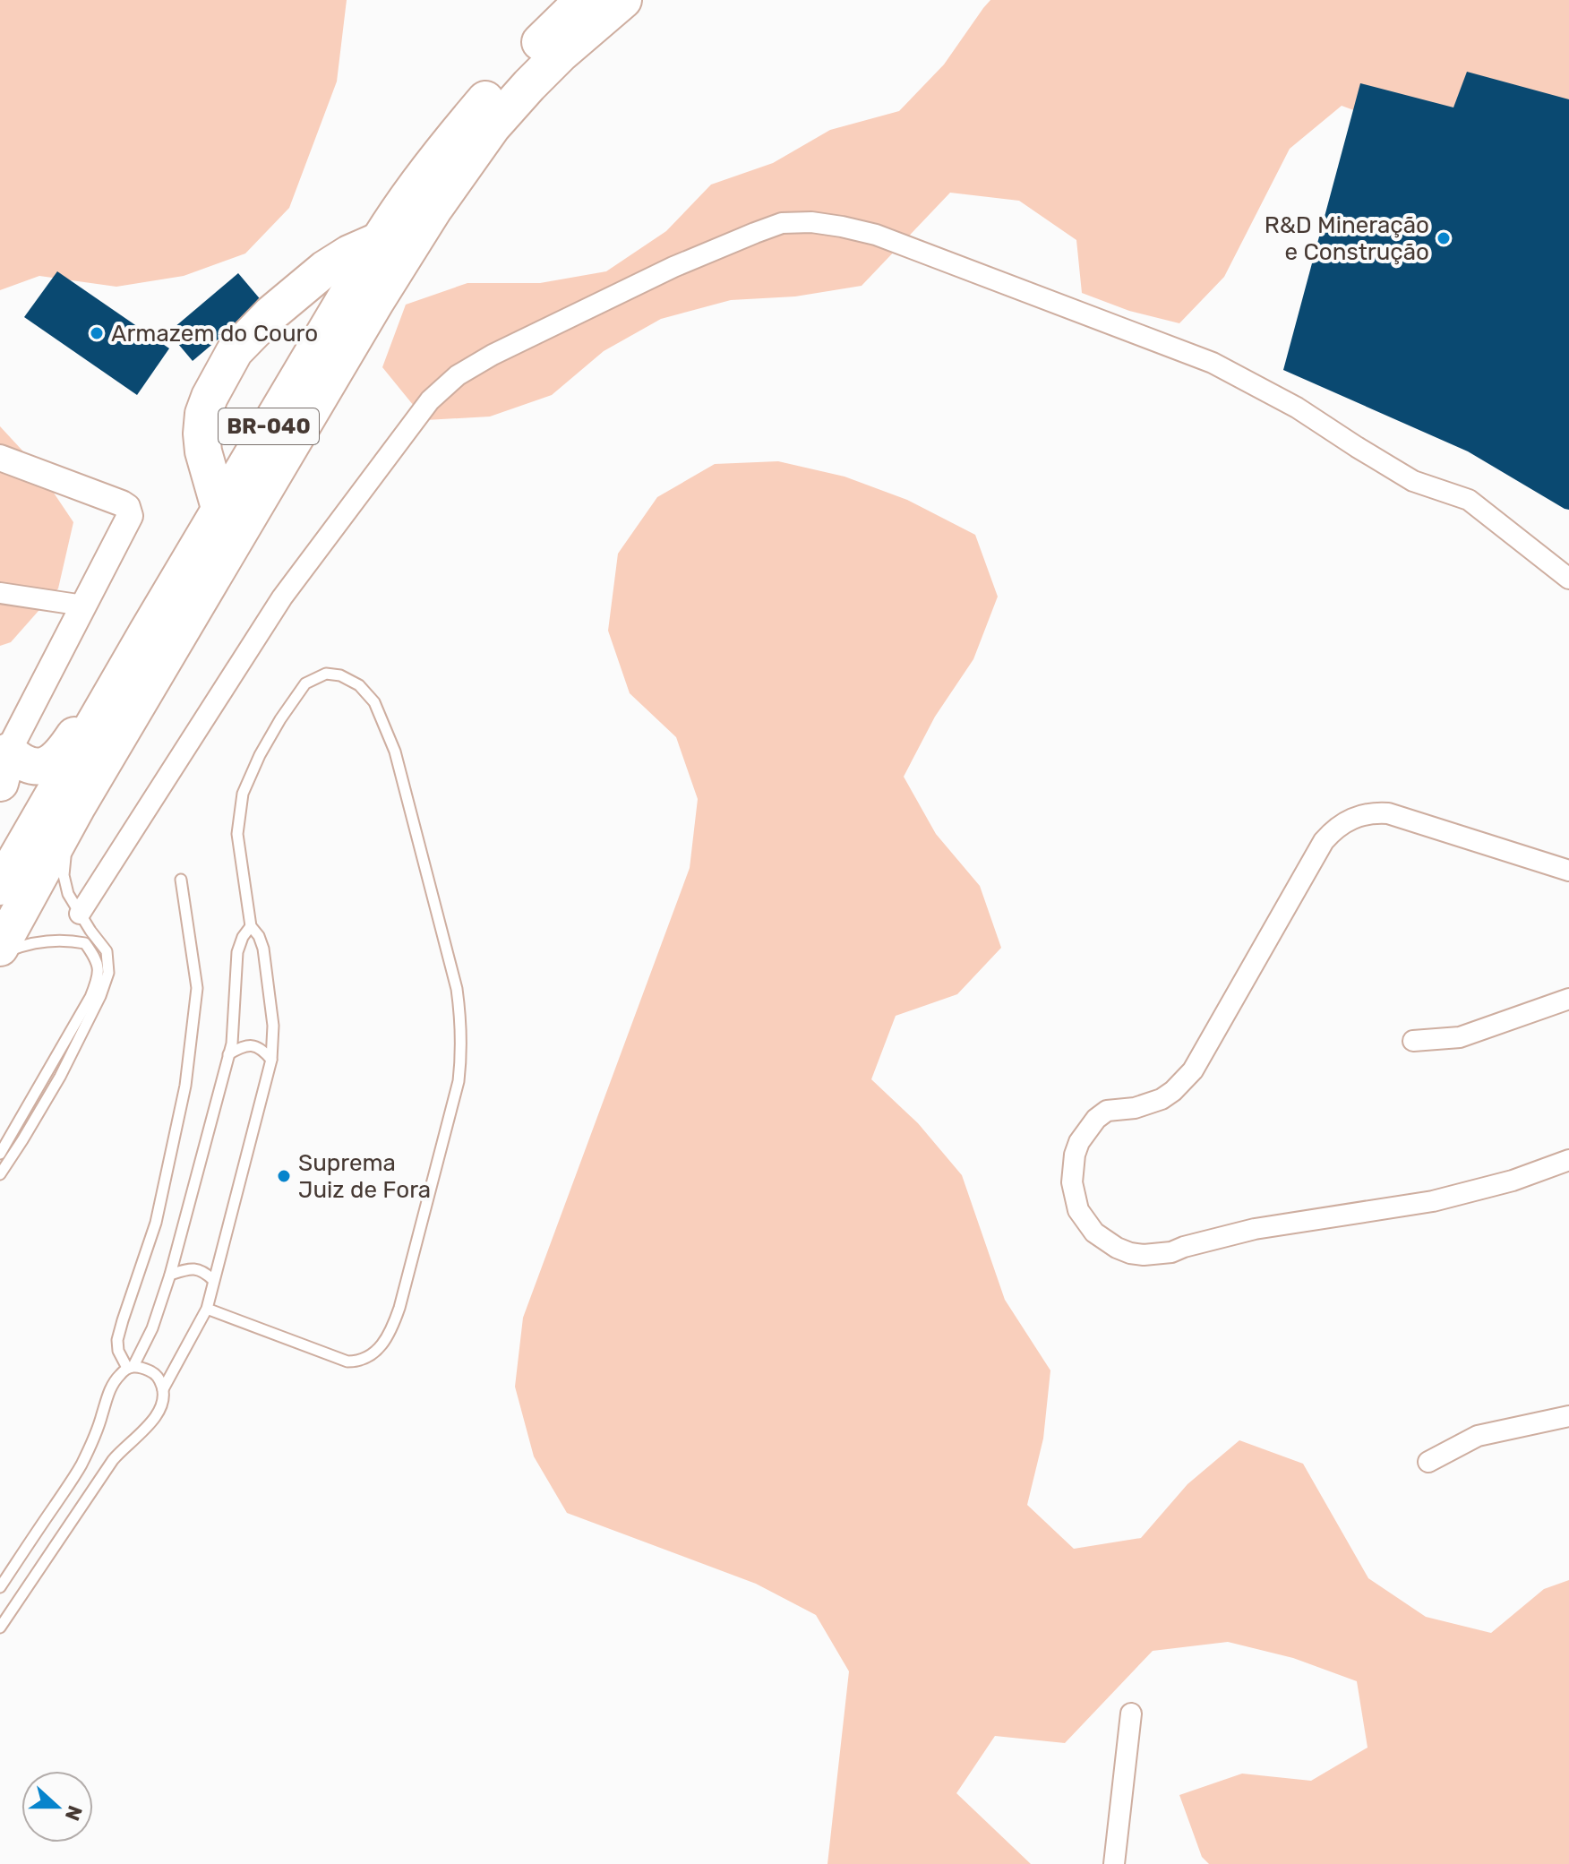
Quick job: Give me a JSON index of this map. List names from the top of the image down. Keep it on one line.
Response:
{"streets":{"highway":["BR-040"]},"places":["R&D Mineração e Construção","Armazem do Couro","Suprema Juiz de Fora"],"north":"right"}
